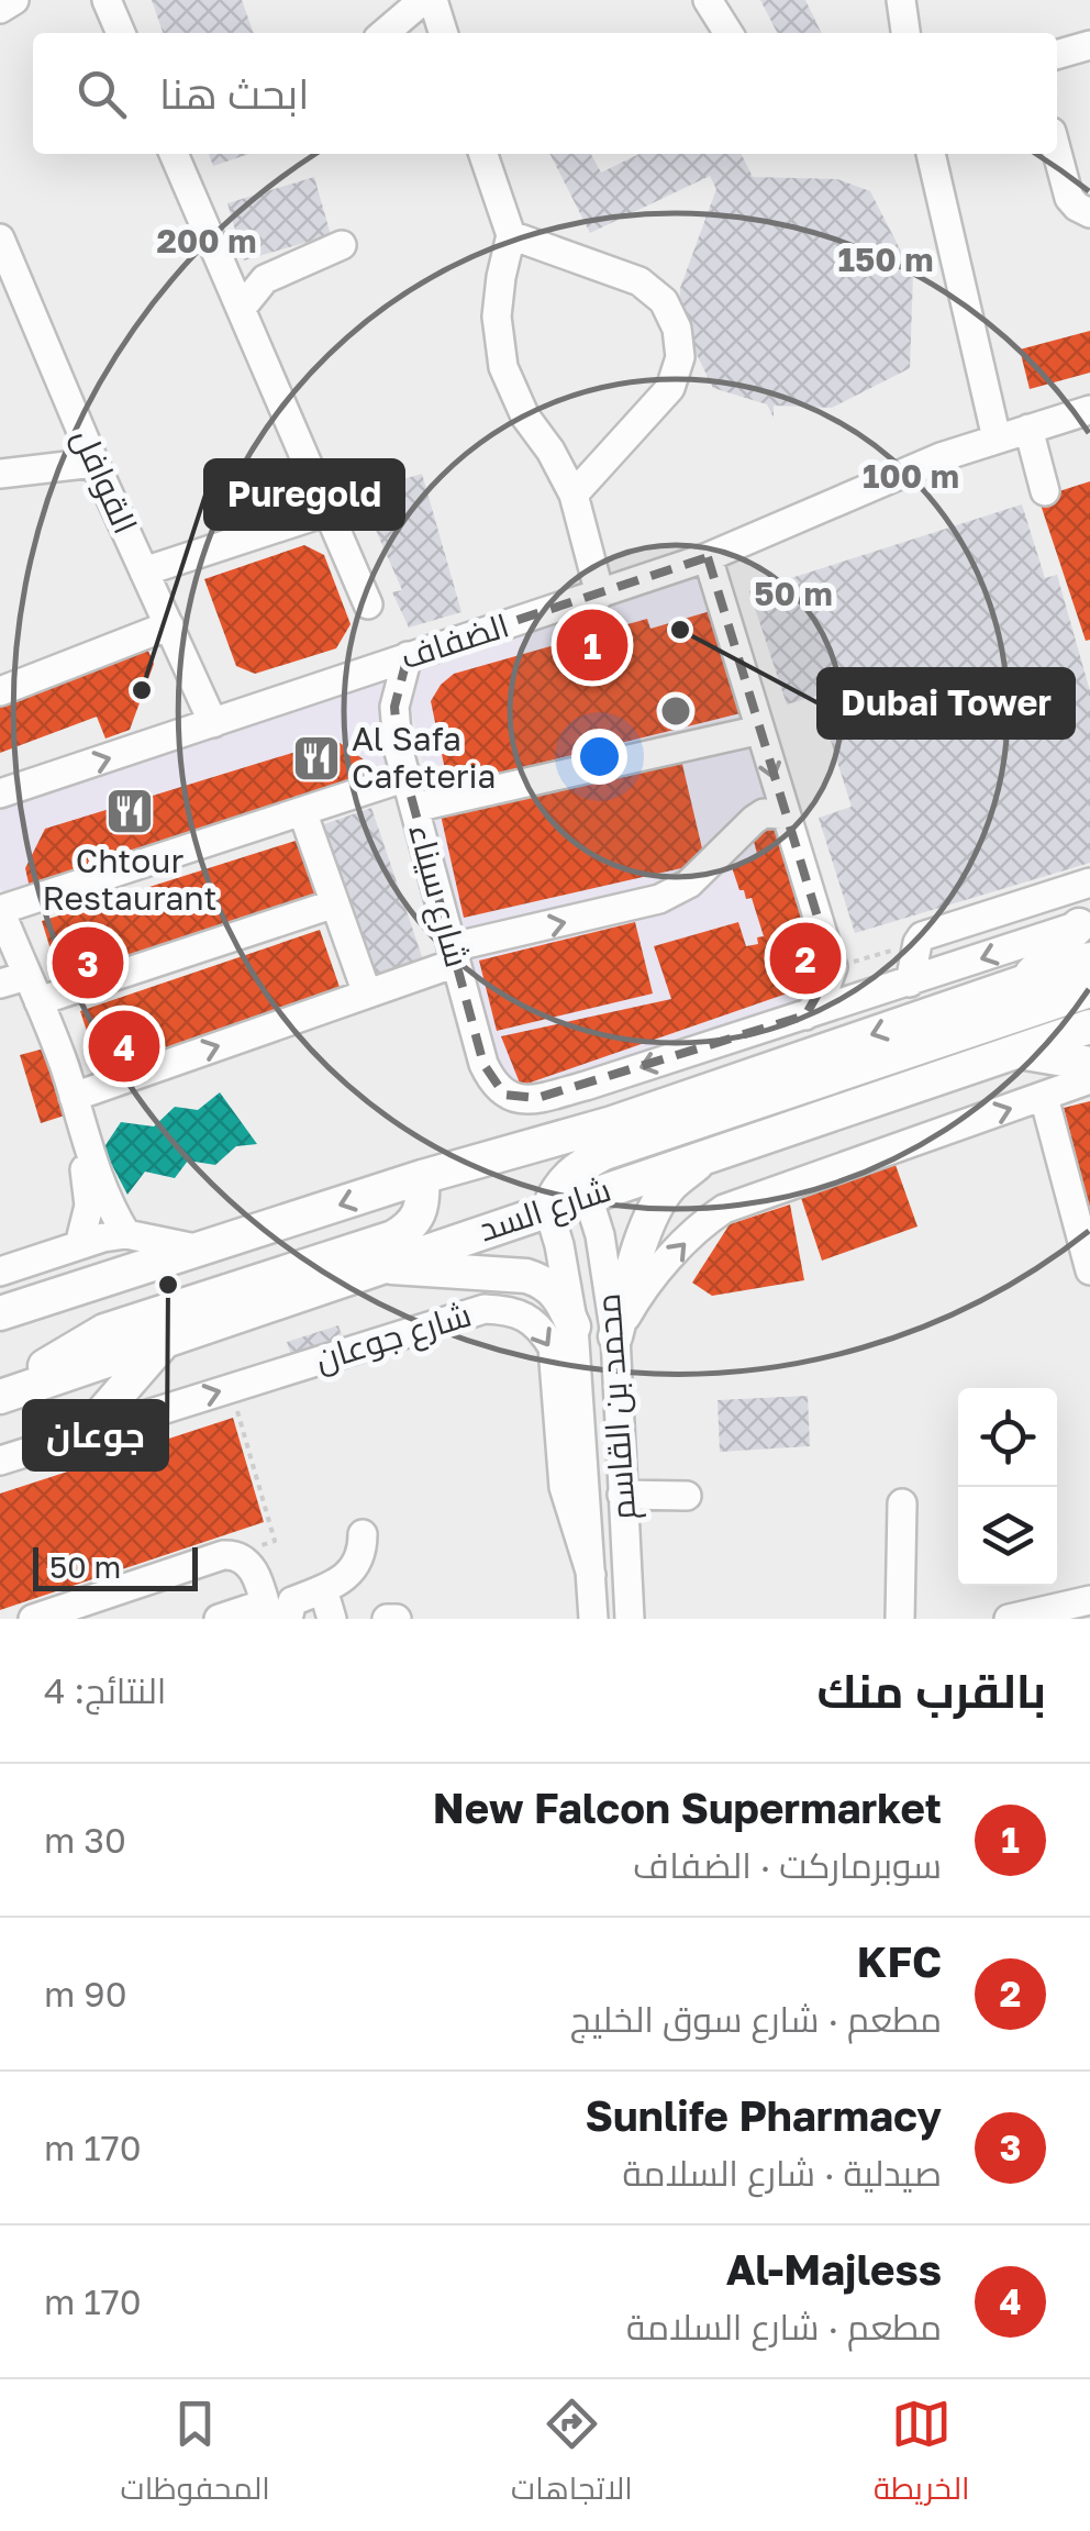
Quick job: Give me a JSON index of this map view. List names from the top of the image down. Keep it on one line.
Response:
{"streets":{"main road":["شارع السد"],"street":["القوافل","الضفاف","شارع سيناء","شارع جوعان","محمد بن القاسم"]},"crossings":[["القوافل","الضفاف"],["الضفاف","شارع سيناء"],["شارع السد","محمد بن القاسم"],["شارع جوعان","محمد بن القاسم"]],"places":{"other":["Dubai Tower","Puregold","جوعان"],"restaurant":["Al Safa Cafeteria","Chtour Restaurant"]},"scale_bar":"50 m","page":{"search":"ابحث هنا","pins":["1","2","3","4"],"scale":"50 m","heading":["بالقرب منك","النتائج: 4"],"list":[{"mark":"1","name":"New Falcon Supermarket","note":"سوبرماركت · الضفاف","value":"30 m"},{"mark":"2","name":"KFC","note":"مطعم · شارع سوق الخليج","value":"90 m"},{"mark":"3","name":"Sunlife Pharmacy","note":"صيدلية · شارع السلامة","value":"170 m"},{"mark":"4","name":"Al-Majless","note":"مطعم · شارع السلامة","value":"170 m"}],"nav":["الخريطة","الاتجاهات","المحفوظات"]},"rings":["200 m","150 m","100 m","50 m"]}
